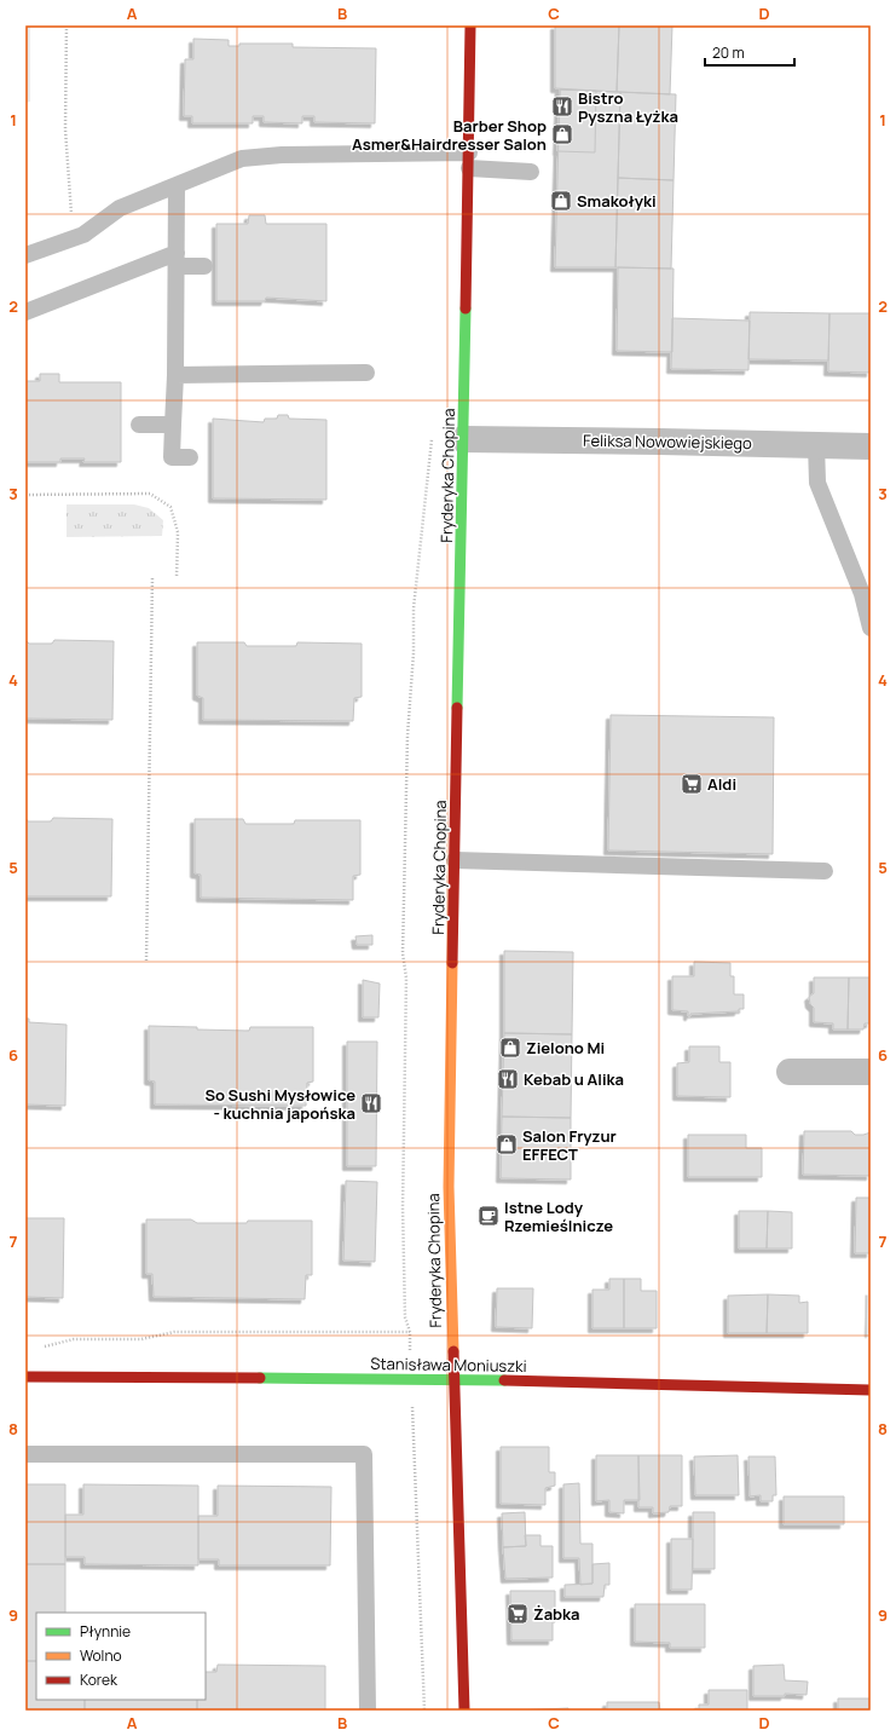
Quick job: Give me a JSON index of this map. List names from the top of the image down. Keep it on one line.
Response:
{"streets":{"street":["Feliksa Nowowiejskiego","Fryderyka Chopina","Stanisława Moniuszki"]},"crossings":[["Feliksa Nowowiejskiego","Fryderyka Chopina"],["Fryderyka Chopina","Stanisława Moniuszki"]],"places":{"restaurant":["Bistro Pyszna Łyżka","Kebab u Alika","So Sushi Mysłowice - kuchnia japońska"],"shop":["Barber Shop Asmer&Hairdresser Salon","Smakołyki","Zielono Mi","Salon Fryzur EFFECT"],"supermarket":["Aldi","Żabka"],"cafe":["Istne Lody Rzemieślnicze"]},"legend":["Płynnie","Wolno","Korek"],"scale_bar":"20 m","grid":{"columns":["A","B","C","D"],"rows":["1","2","3","4","5","6","7","8","9"]}}
